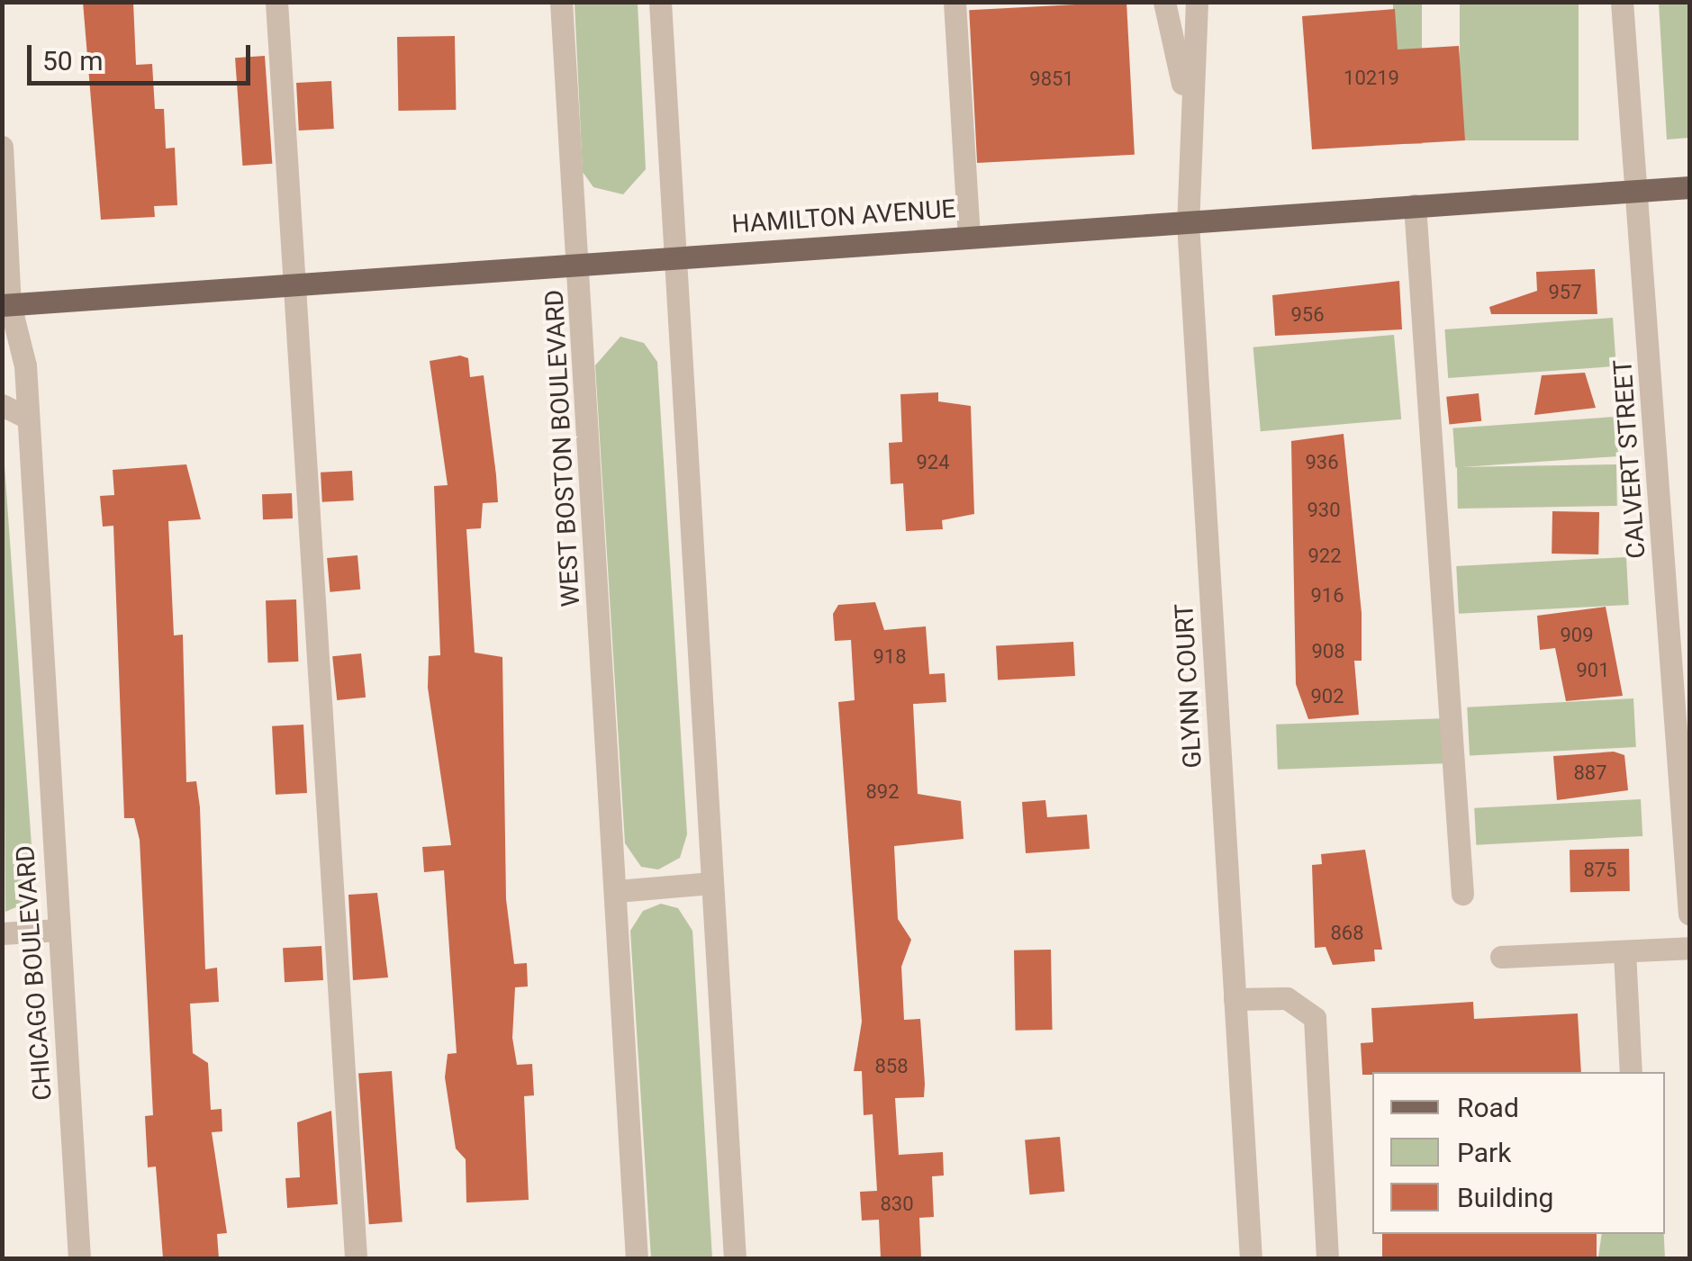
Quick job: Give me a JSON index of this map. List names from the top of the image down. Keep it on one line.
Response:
{"streets":{"main road":["HAMILTON AVENUE"],"street":["WEST BOSTON BOULEVARD","CALVERT STREET","GLYNN COURT","CHICAGO BOULEVARD"]},"crossings":[["HAMILTON AVENUE","WEST BOSTON BOULEVARD"],["HAMILTON AVENUE","CALVERT STREET"],["HAMILTON AVENUE","GLYNN COURT"],["HAMILTON AVENUE","CHICAGO BOULEVARD"]],"house_numbers":["10219","9851","957","956","924","936","930","922","916","909","908","918","901","902","887","892","875","868","858","830"],"legend":["Road","Park","Building"],"scale_bar":"50 m"}
